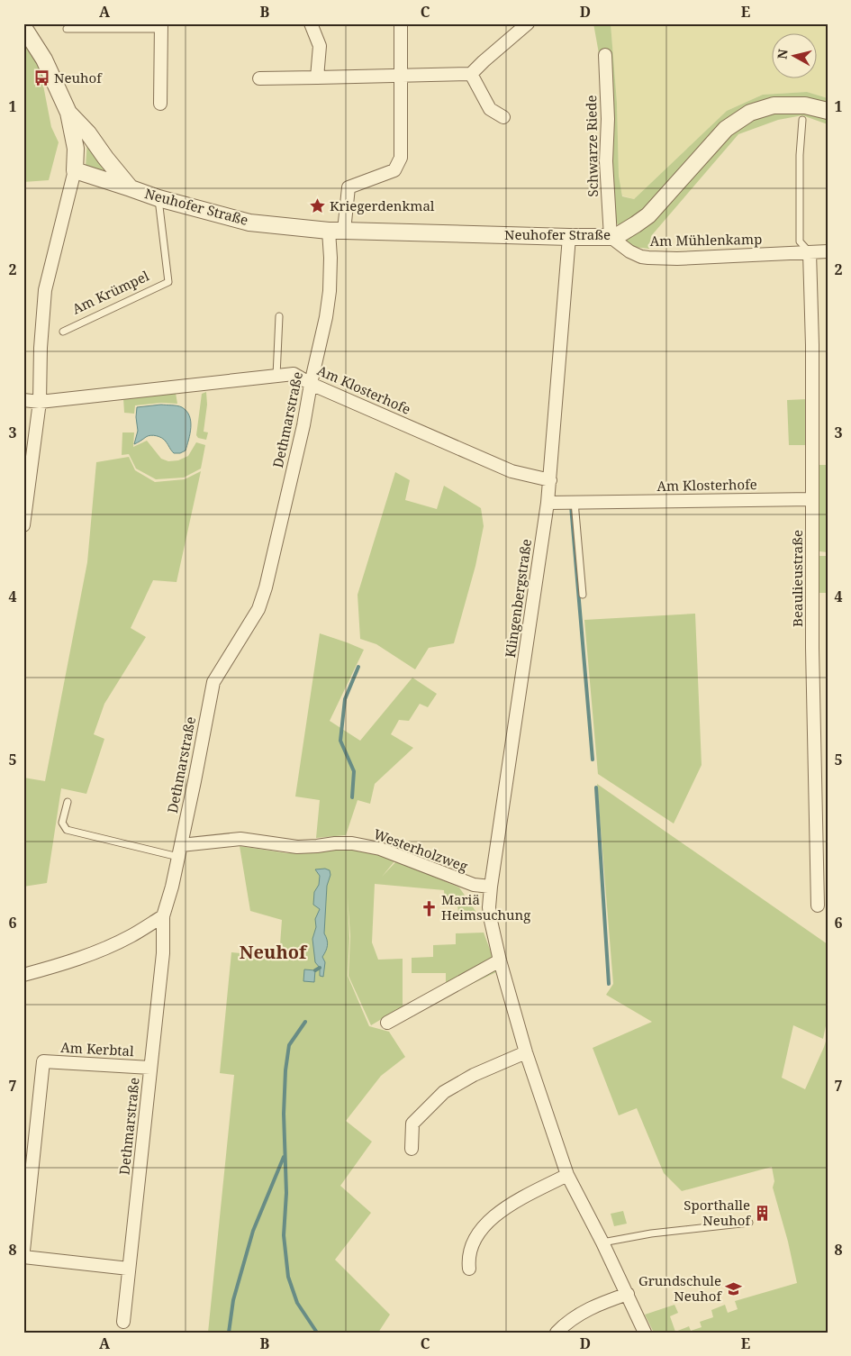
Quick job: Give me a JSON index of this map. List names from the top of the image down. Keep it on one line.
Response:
{"streets":{"street":["Schwarze Riede","Neuhofer Straße","Am Mühlenkamp","Am Klosterhofe","Dethmarstraße","Beaulieustraße","Klingenbergstraße","Westerholzweg","Am Kerbtal"],"lane":["Am Krümpel"]},"crossings":[["Schwarze Riede","Neuhofer Straße"],["Schwarze Riede","Am Mühlenkamp"],["Neuhofer Straße","Am Mühlenkamp"],["Neuhofer Straße","Am Krümpel"],["Neuhofer Straße","Dethmarstraße"],["Neuhofer Straße","Klingenbergstraße"],["Am Mühlenkamp","Beaulieustraße"],["Am Klosterhofe","Dethmarstraße"],["Am Klosterhofe","Beaulieustraße"],["Am Klosterhofe","Klingenbergstraße"],["Dethmarstraße","Westerholzweg"],["Dethmarstraße","Am Kerbtal"],["Klingenbergstraße","Westerholzweg"]],"districts":["Neuhof"],"places":{"bus stop":["Neuhof"],"place":["Kriegerdenkmal"],"church":["Mariä Heimsuchung"],"building":["Sporthalle Neuhof"],"school or university":["Grundschule Neuhof"]},"north":"left","grid":{"columns":["A","B","C","D","E"],"rows":["1","2","3","4","5","6","7","8"]}}
